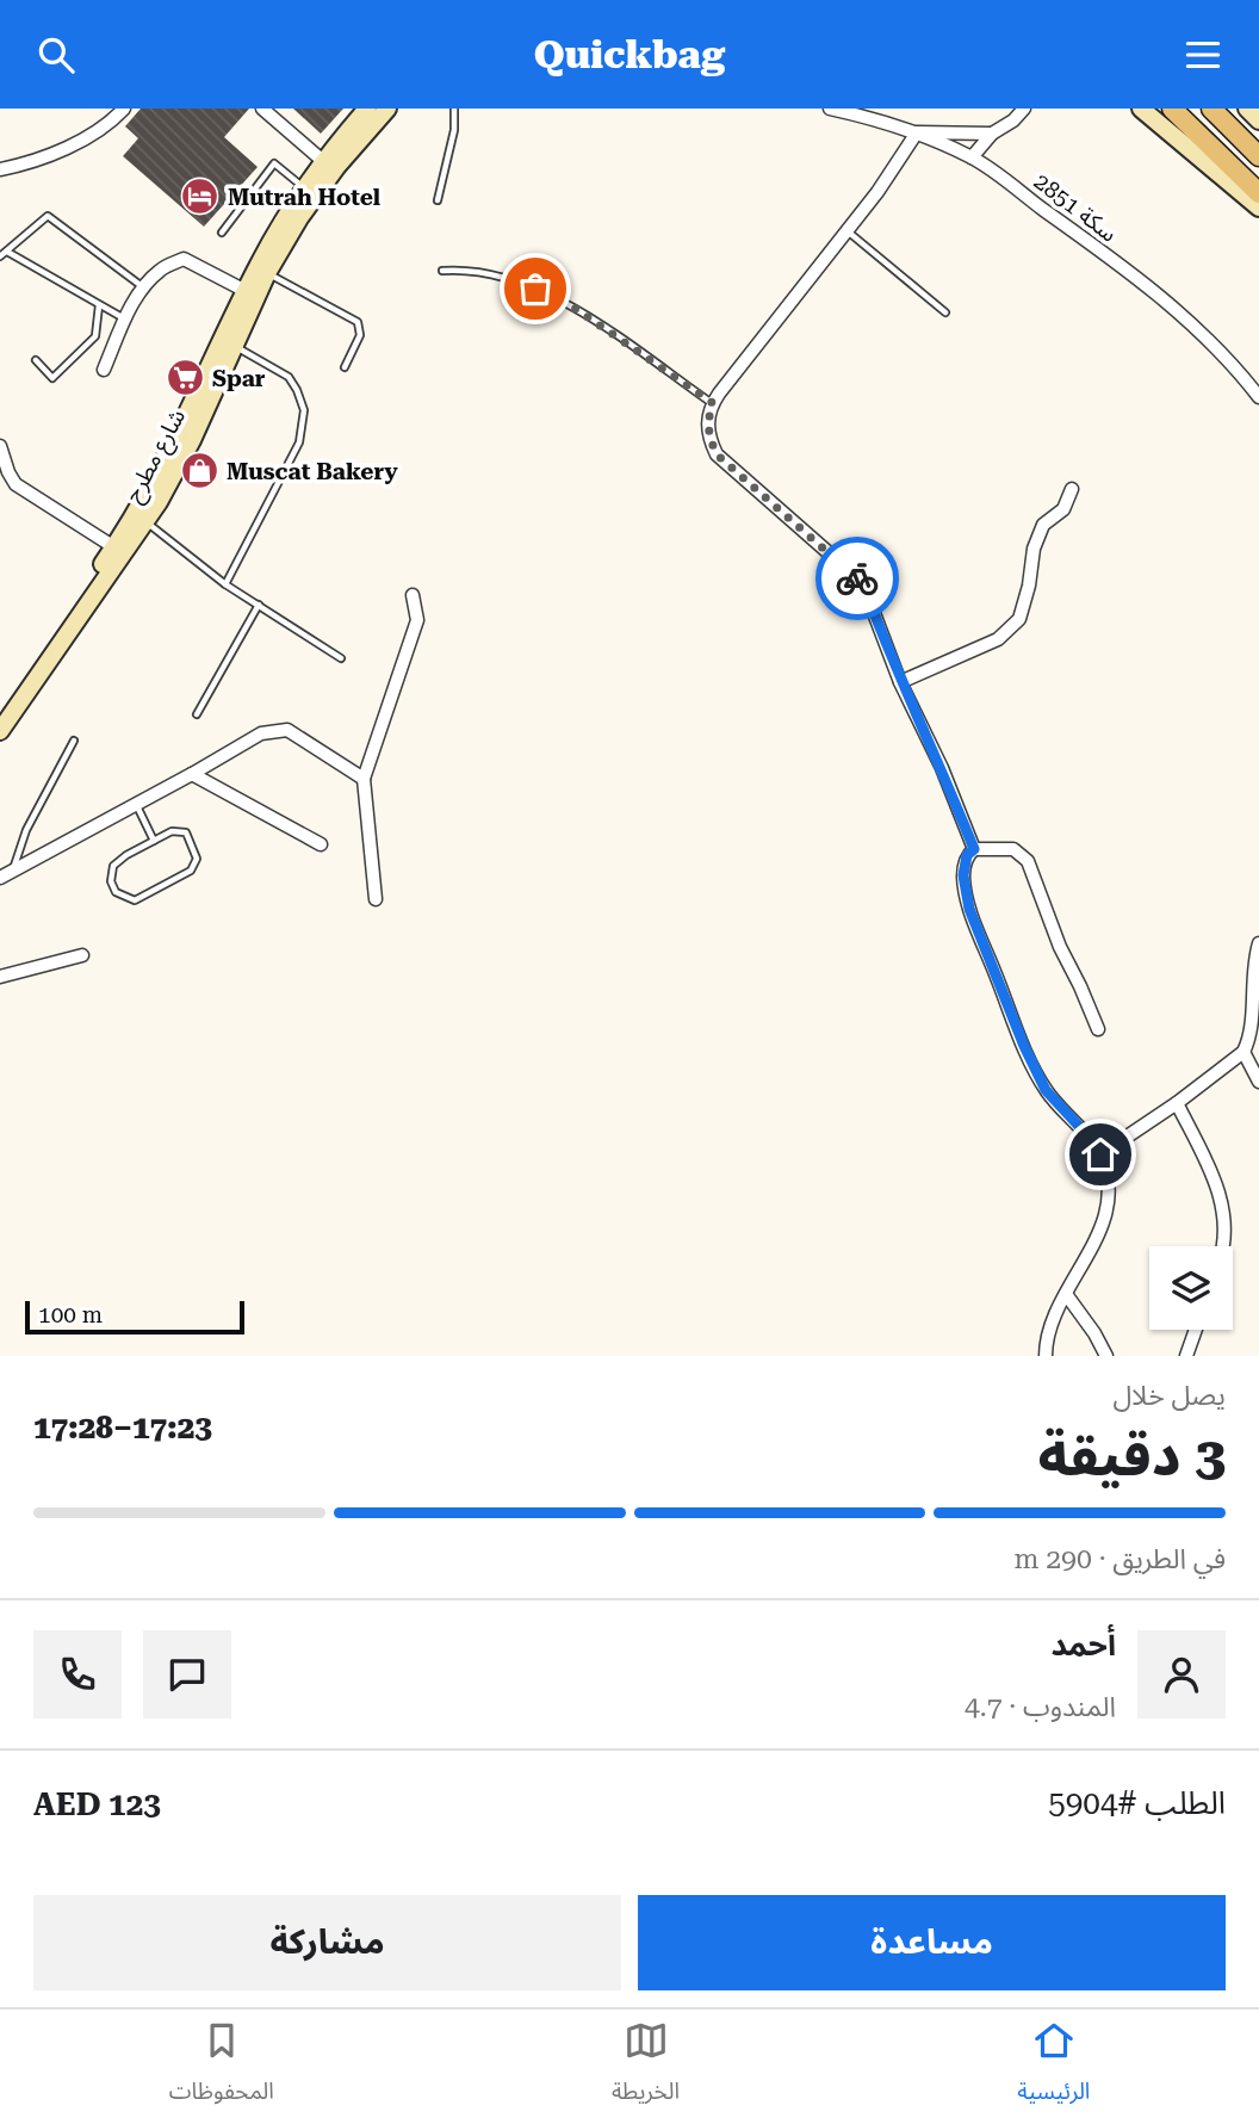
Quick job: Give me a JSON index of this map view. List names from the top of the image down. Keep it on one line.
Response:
{"streets":{"main road":["شارع مطرح"],"street":["سكة 2851"]},"places":{"hotel":["Mutrah Hotel"],"supermarket":["Spar"],"shop":["Muscat Bakery"]},"scale_bar":"100 m","page":{"header":"Quickbag","scale":"100 m","heading":["3 دقيقة","يصل خلال","17:23–17:28"],"panel":["أحمد","المندوب · 4.7","الطلب #5904","AED 123"],"bar":"في الطريق · 290 m","buttons":["مساعدة","مشاركة"],"tabs":["الرئيسية","الخريطة","المحفوظات"]}}
